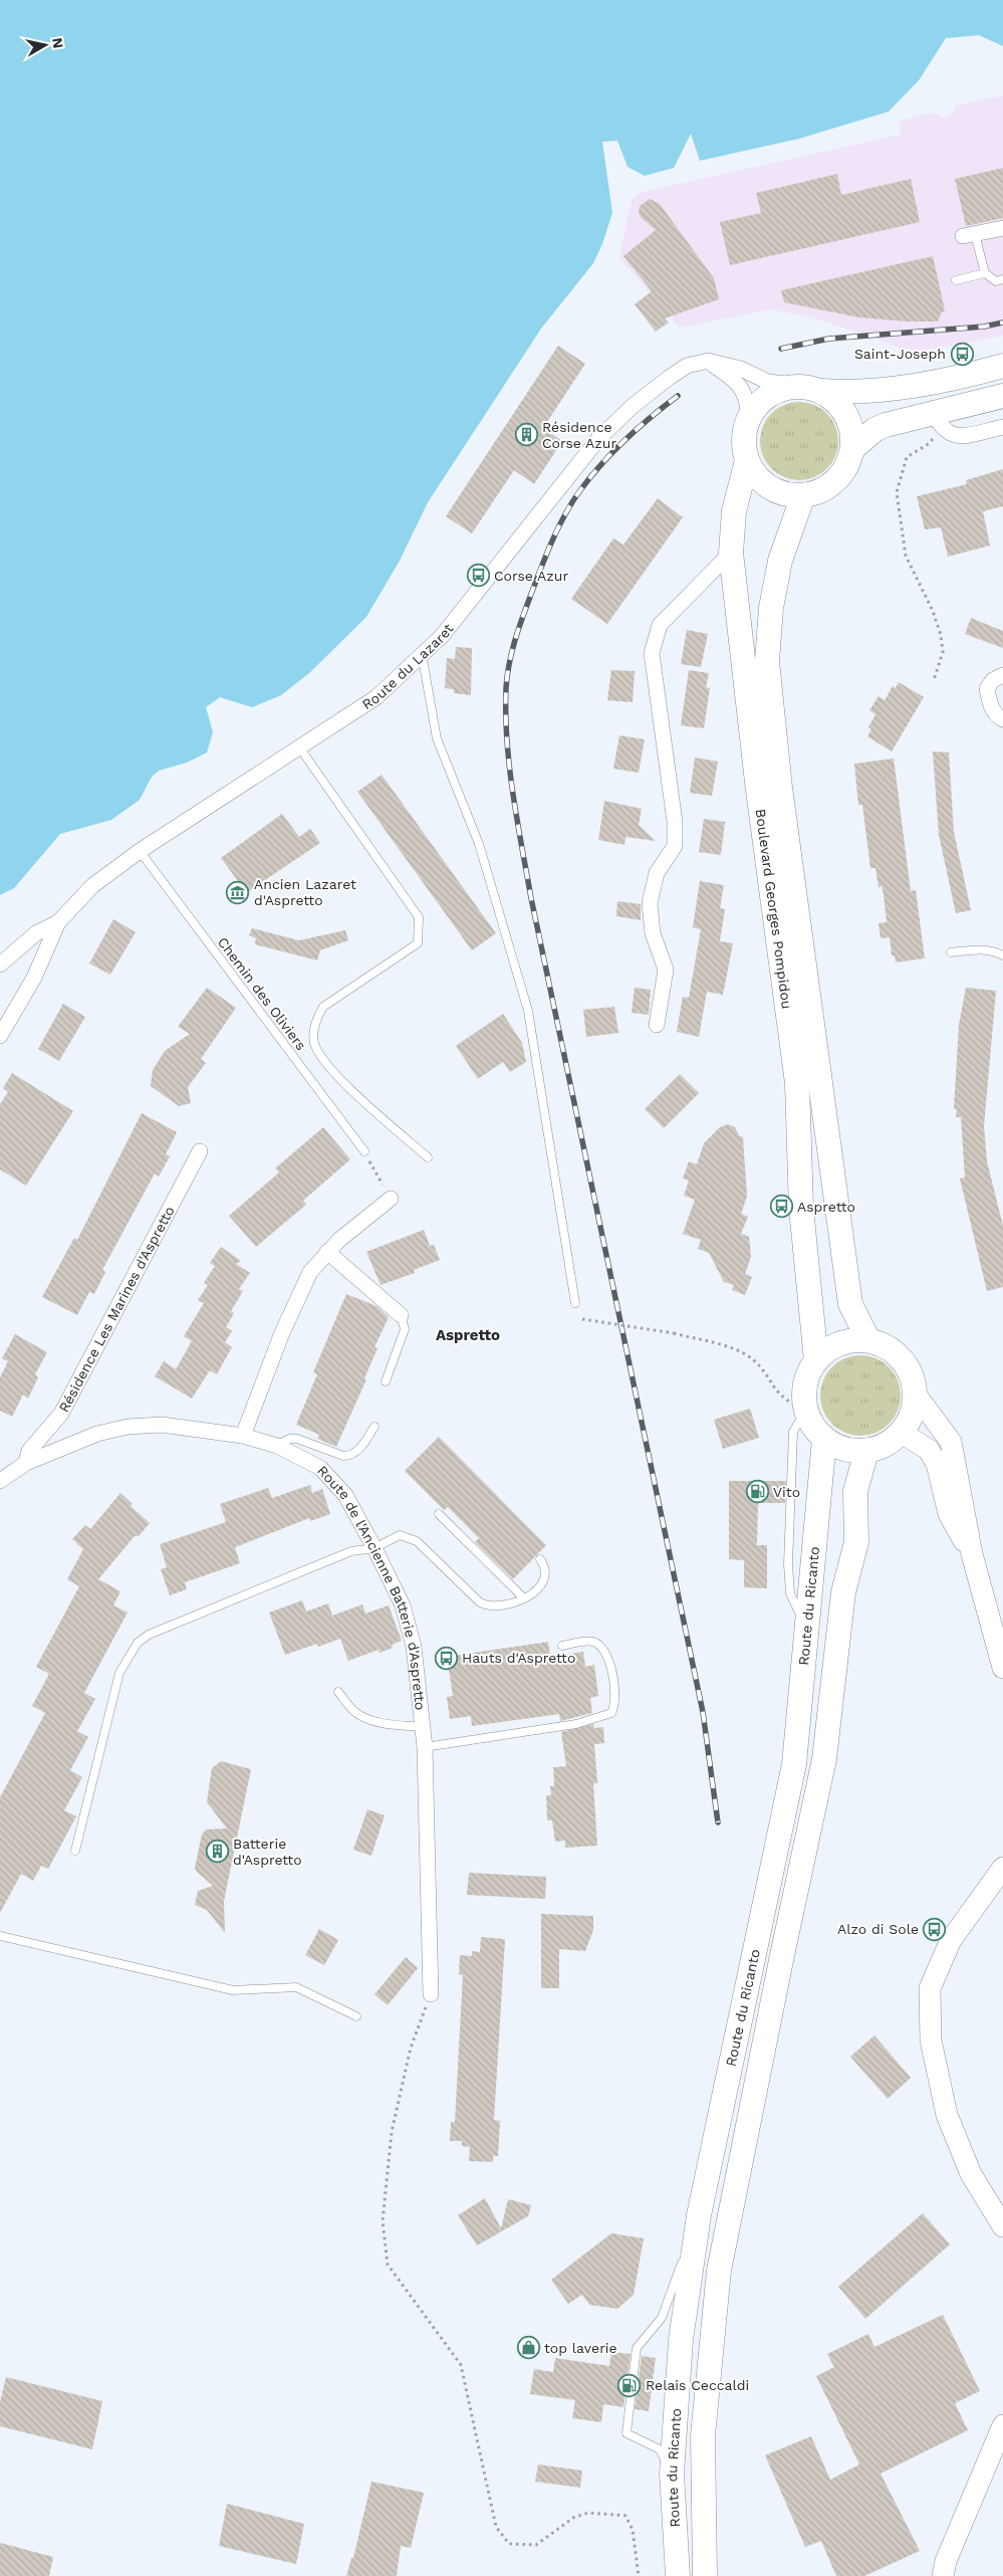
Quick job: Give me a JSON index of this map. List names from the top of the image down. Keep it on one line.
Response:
{"streets":{"main road":["Boulevard Georges Pompidou","Route du Ricanto"],"street":["Route du Lazaret","Résidence Les Marines d'Aspretto","Route de l'Ancienne Batterie d'Aspretto"],"lane":["Chemin des Oliviers"]},"crossings":[["Route du Lazaret","Boulevard Georges Pompidou"],["Route du Lazaret","Chemin des Oliviers"],["Boulevard Georges Pompidou","Route du Ricanto"],["Résidence Les Marines d'Aspretto","Route de l'Ancienne Batterie d'Aspretto"]],"districts":["Aspretto"],"places":{"bus stop":["Saint-Joseph","Corse Azur","Aspretto","Hauts d'Aspretto","Alzo di Sole"],"building":["Résidence Corse Azur","Batterie d'Aspretto"],"museum":["Ancien Lazaret d'Aspretto"],"fuel station":["Vito","Relais Ceccaldi"],"shop":["top laverie"]},"north":"right"}
